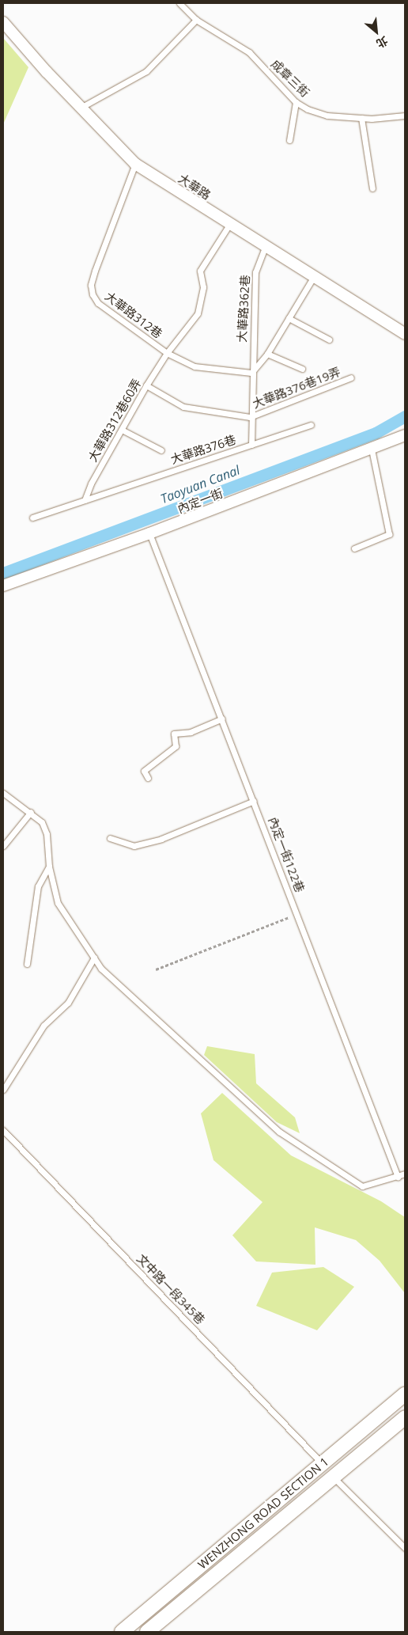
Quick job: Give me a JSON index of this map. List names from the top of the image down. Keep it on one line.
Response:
{"streets":{"street":["大華路","內定一街","WENZHONG ROAD SECTION 1"],"lane":["成章三街","大華路362巷","大華路312巷","大華路376巷19弄","大華路312巷60弄","大華路376巷","內定一街122巷","文中路一段345巷"]},"crossings":[["大華路","大華路362巷"],["大華路","大華路312巷"],["大華路","大華路312巷60弄"],["大華路362巷","大華路312巷"],["大華路362巷","大華路376巷"],["大華路312巷","大華路312巷60弄"],["大華路312巷","大華路376巷"],["大華路376巷19弄","大華路376巷"],["大華路312巷60弄","大華路376巷"],["內定一街","內定一街122巷"],["文中路一段345巷","WENZHONG ROAD SECTION 1"]],"water":["Taoyuan Canal"],"north":"bottom right"}
